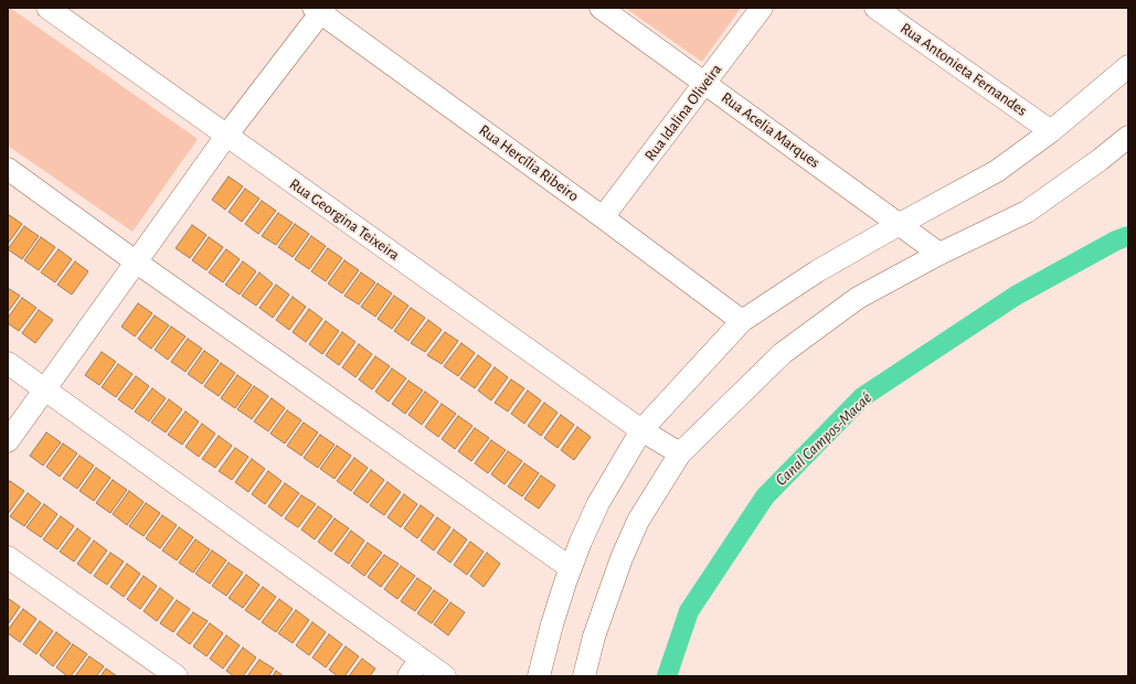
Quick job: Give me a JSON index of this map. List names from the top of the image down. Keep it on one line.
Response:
{"streets":{"street":["Rua Antonieta Fernandes","Rua Idalina Oliveira","Rua Acelia Marques","Rua Hercília Ribeiro","Rua Georgina Teixeira"]},"crossings":[["Rua Idalina Oliveira","Rua Acelia Marques"],["Rua Idalina Oliveira","Rua Hercília Ribeiro"]],"water":["Canal Campos-Macaé"]}
